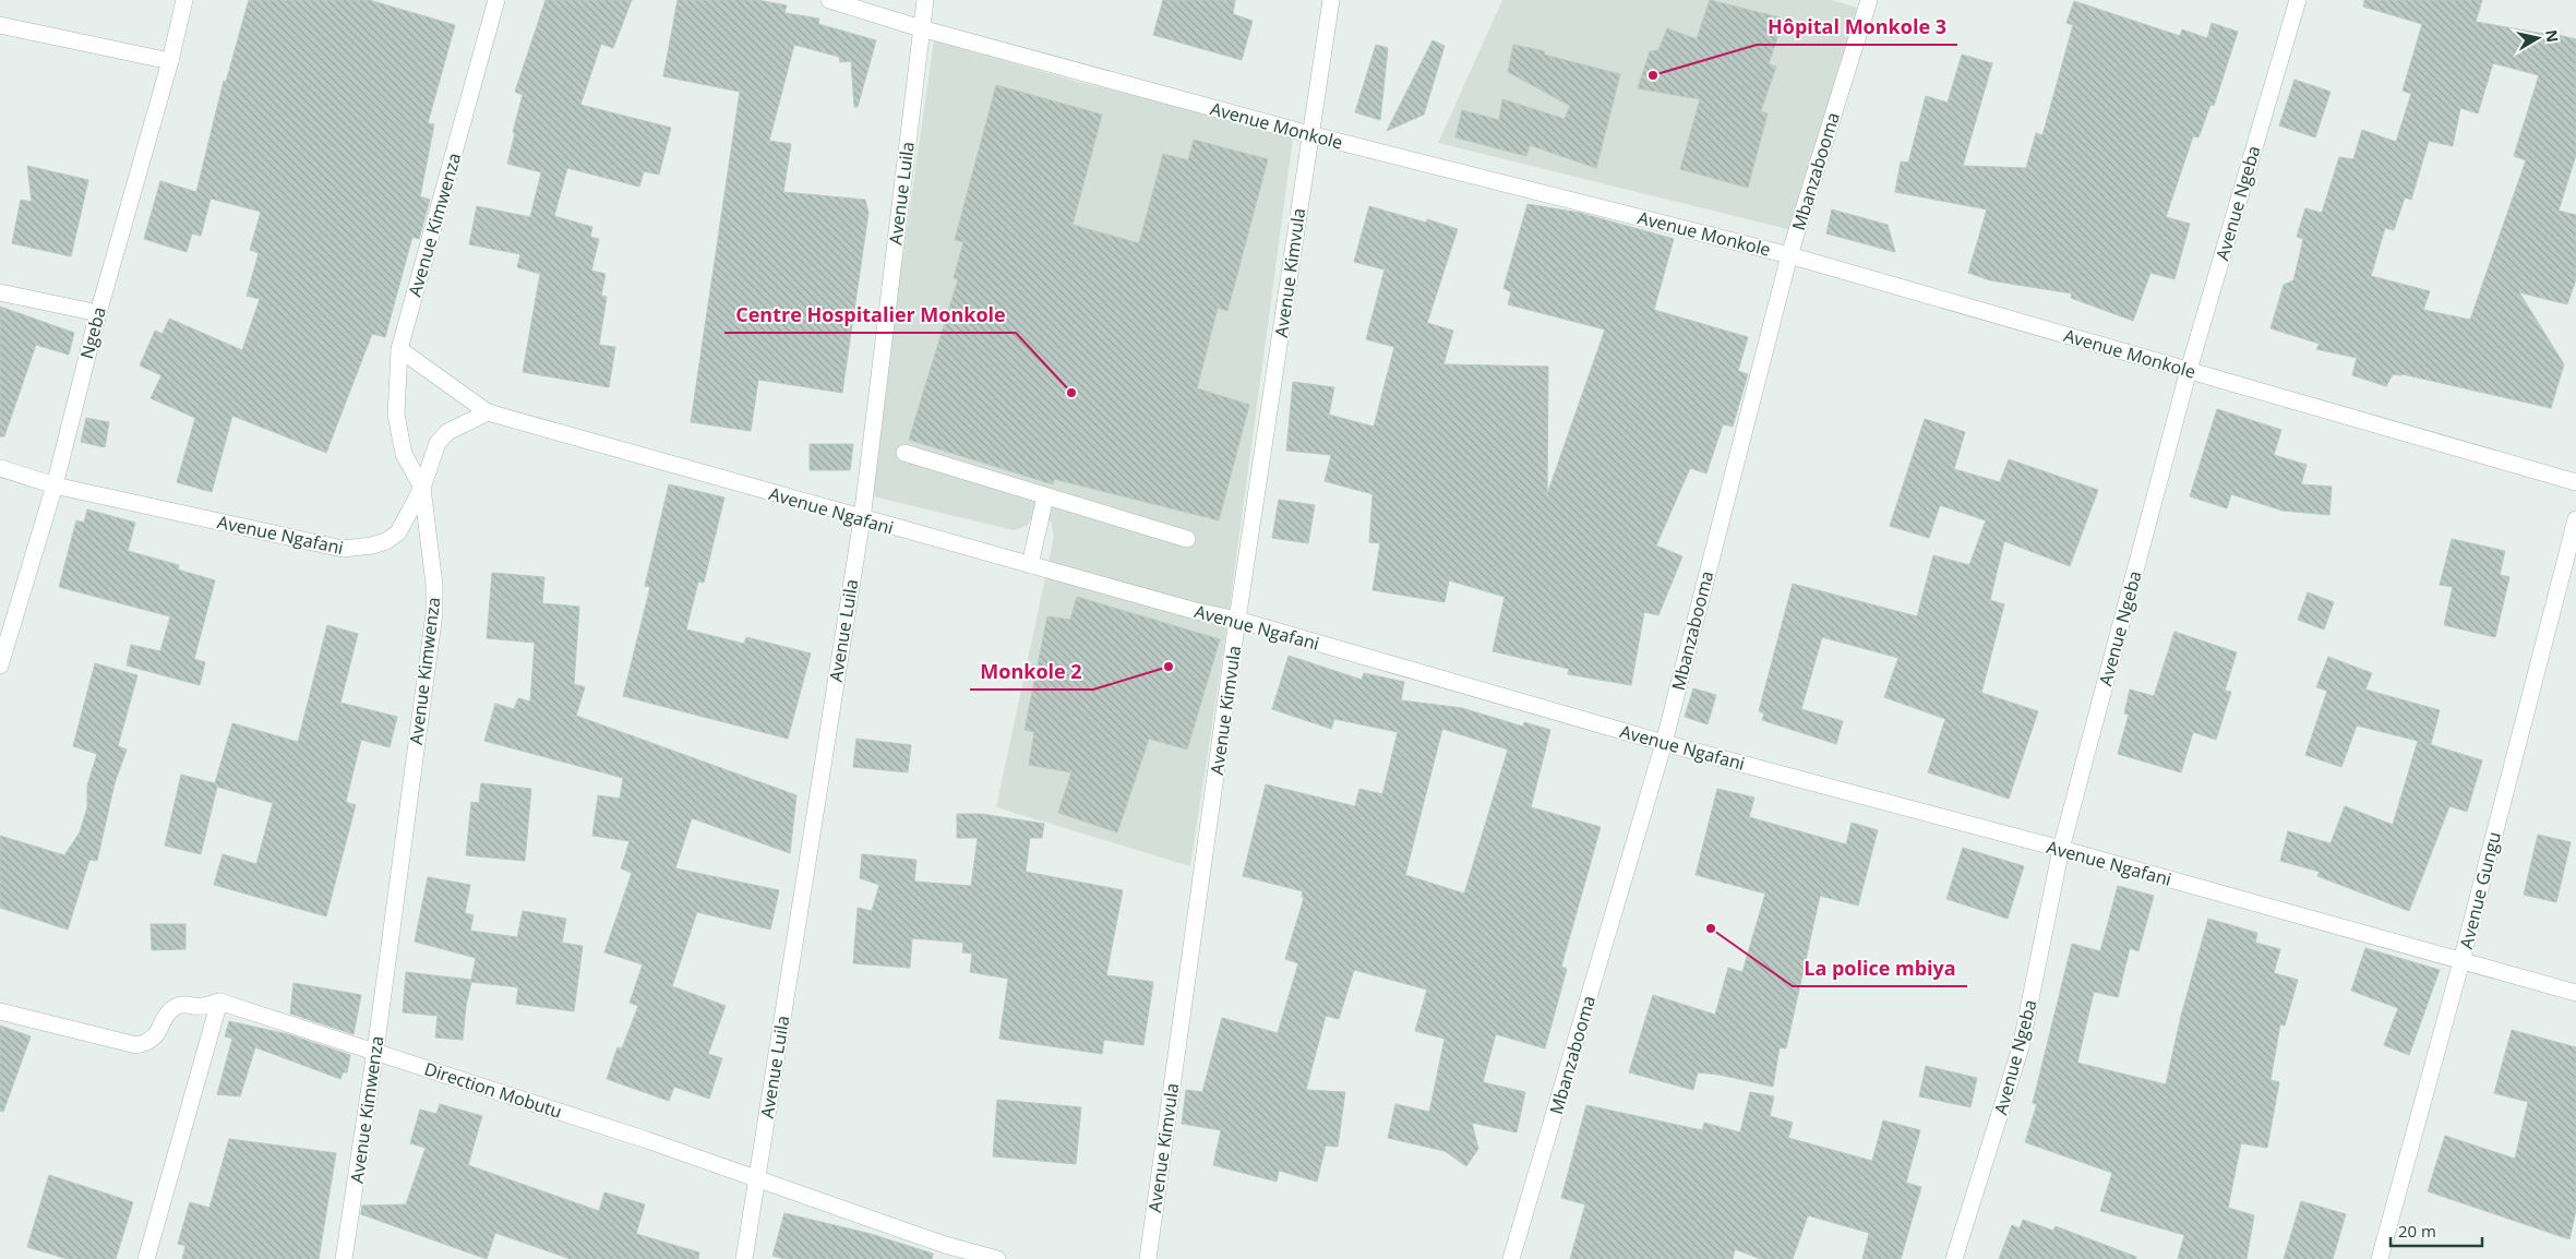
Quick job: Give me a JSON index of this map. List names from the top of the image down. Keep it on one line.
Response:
{"streets":{"street":["Avenue Monkole","Mbanzabooma","Avenue Luila","Avenue Ngeba","Avenue Kimwenza","Avenue Kimvula","Ngeba","Avenue Ngafani","Avenue Gungu","Direction Mobutu"]},"crossings":[["Avenue Monkole","Mbanzabooma"],["Avenue Monkole","Avenue Luila"],["Avenue Monkole","Avenue Ngeba"],["Avenue Monkole","Avenue Kimvula"],["Mbanzabooma","Avenue Ngafani"],["Avenue Luila","Avenue Ngafani"],["Avenue Luila","Direction Mobutu"],["Avenue Ngeba","Avenue Ngafani"],["Avenue Kimwenza","Avenue Ngafani"],["Avenue Kimwenza","Direction Mobutu"],["Avenue Kimvula","Avenue Ngafani"],["Ngeba","Avenue Ngafani"],["Avenue Ngafani","Avenue Gungu"]],"places":["Hôpital Monkole 3","Centre Hospitalier Monkole","Monkole 2","La police mbiya"],"scale_bar":"20 m","north":"right"}
